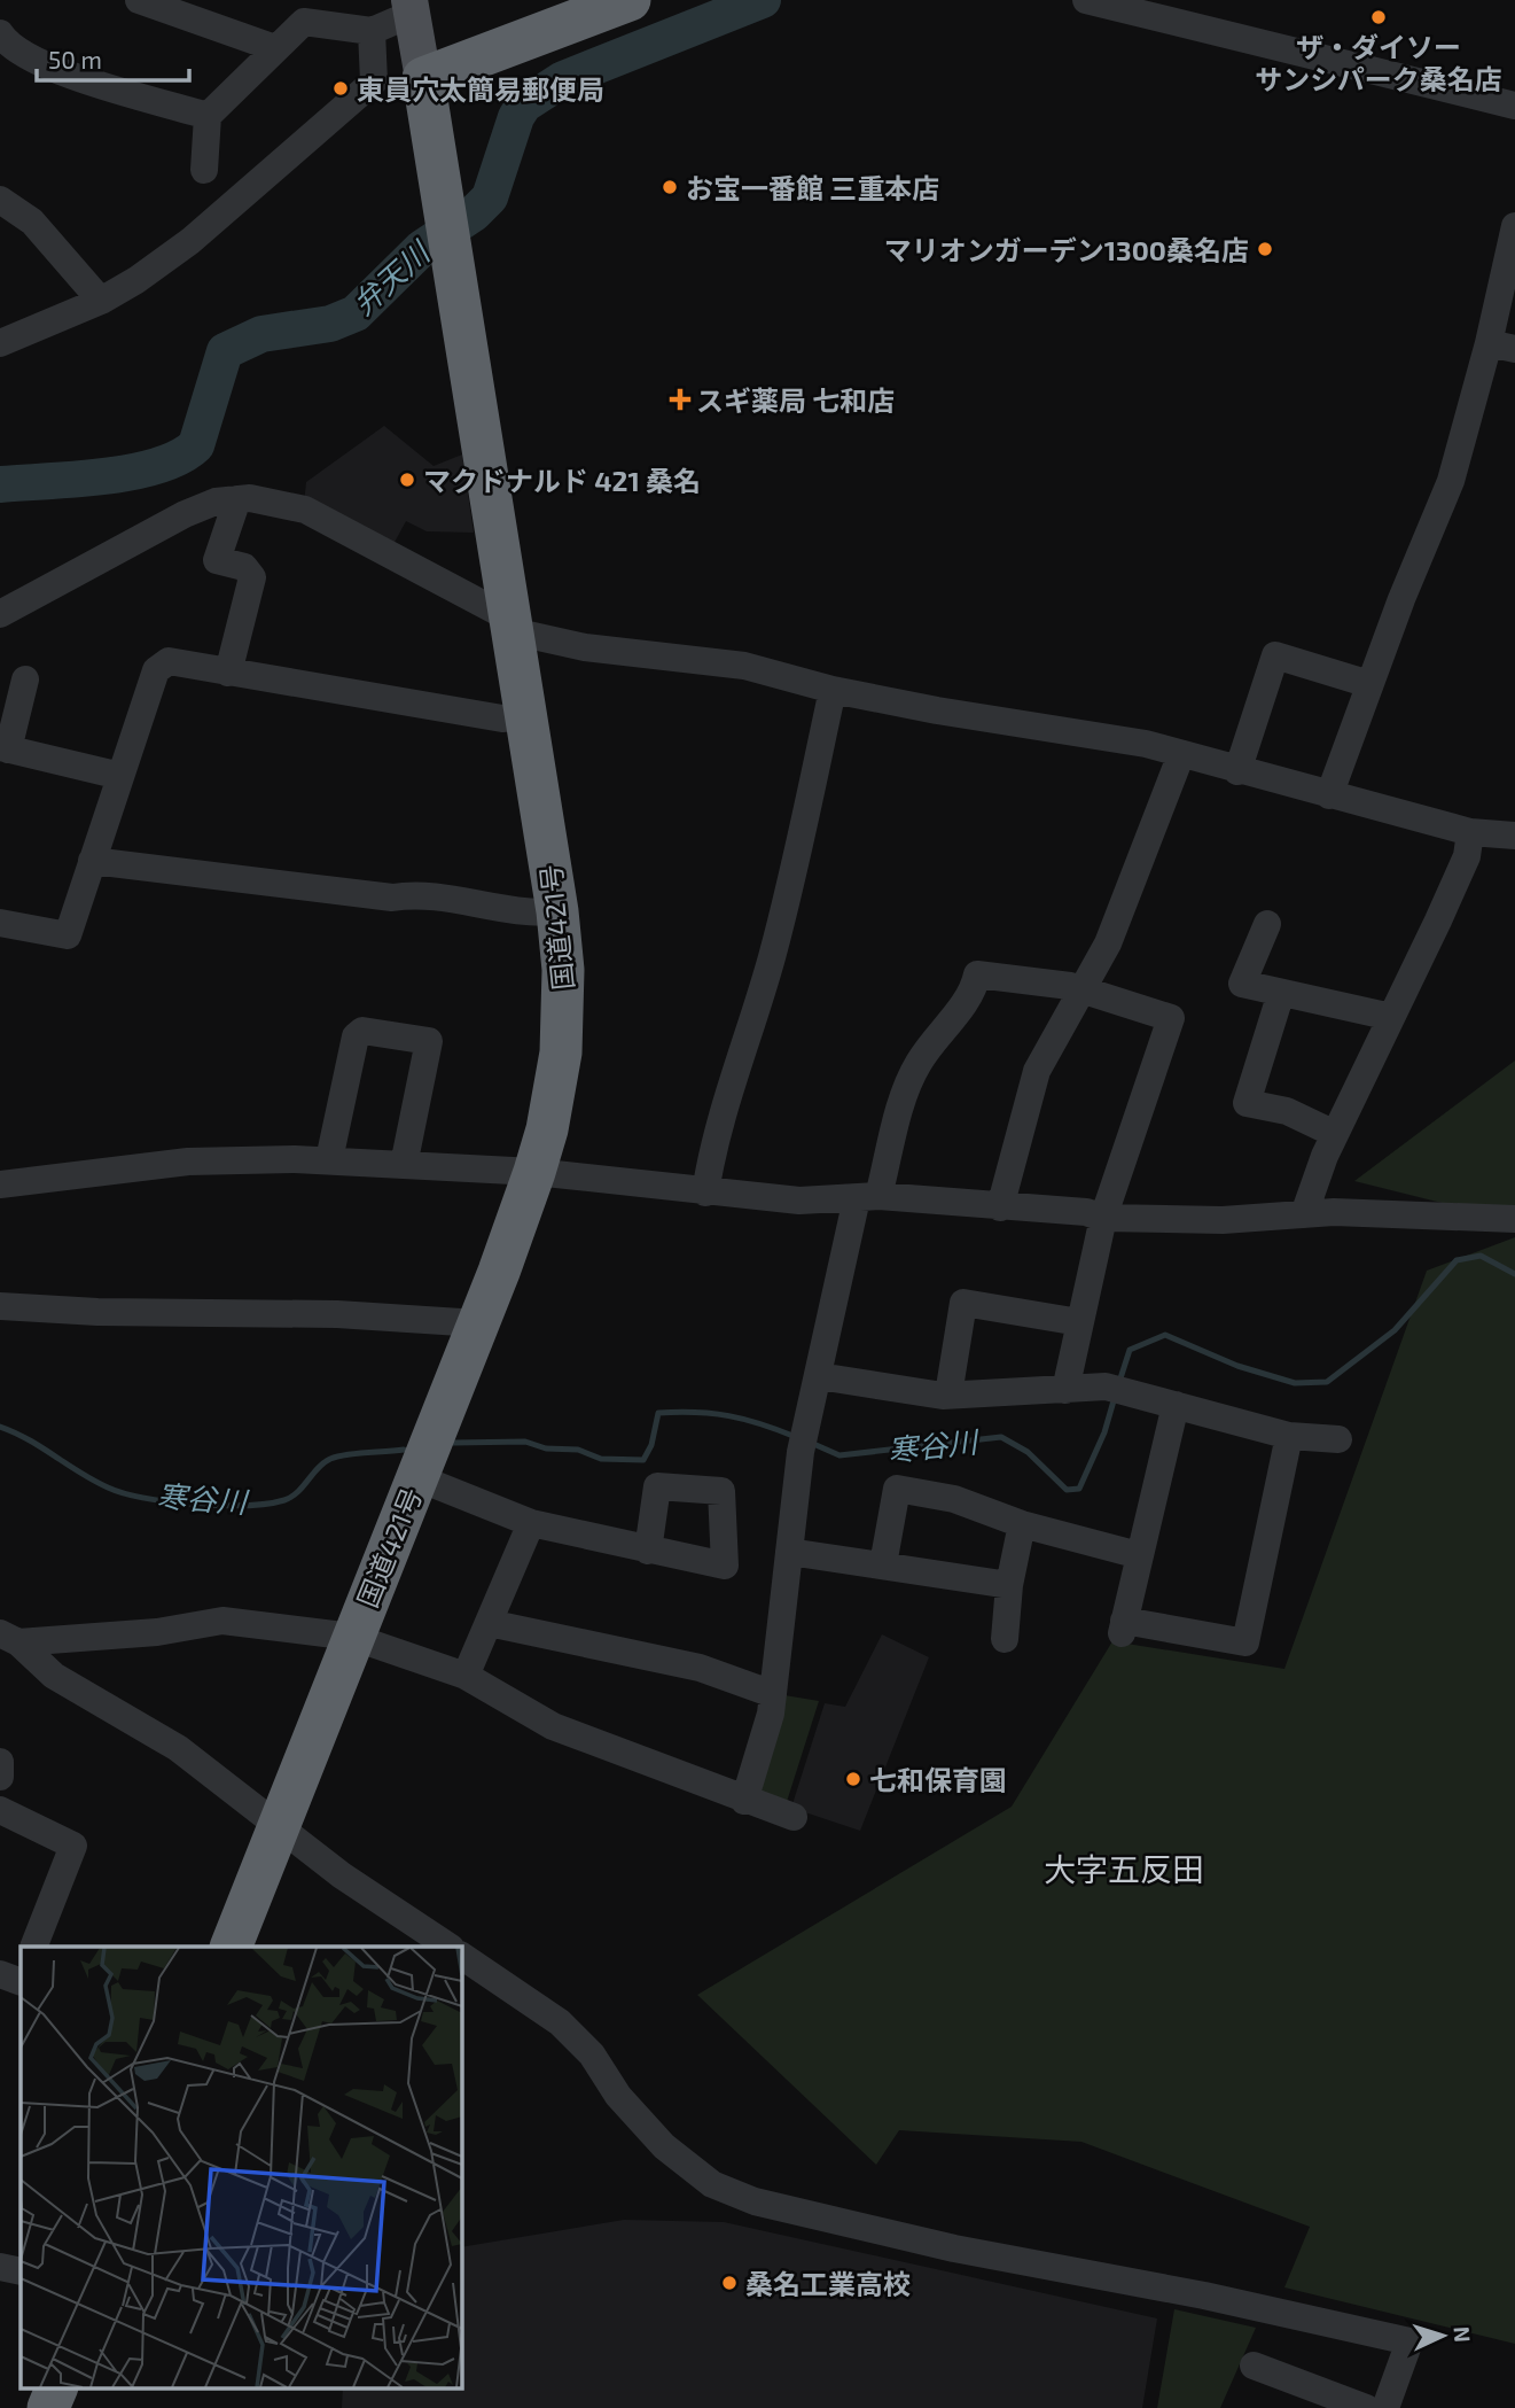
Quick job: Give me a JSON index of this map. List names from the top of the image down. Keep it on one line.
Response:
{"streets":{"highway":["国道421号"]},"districts":["大字五反田"],"water":["弁天川","寒谷川"],"places":{"other":["ザ・ダイソー サンシパーク桑名店","東員穴太簡易郵便局","お宝一番館 三重本店","マリオンガーデン1300桑名店","マクドナルド 421 桑名","七和保育園","桑名工業高校"],"health":["スギ薬局 七和店"]},"scale_bar":"50 m","north":"right"}
